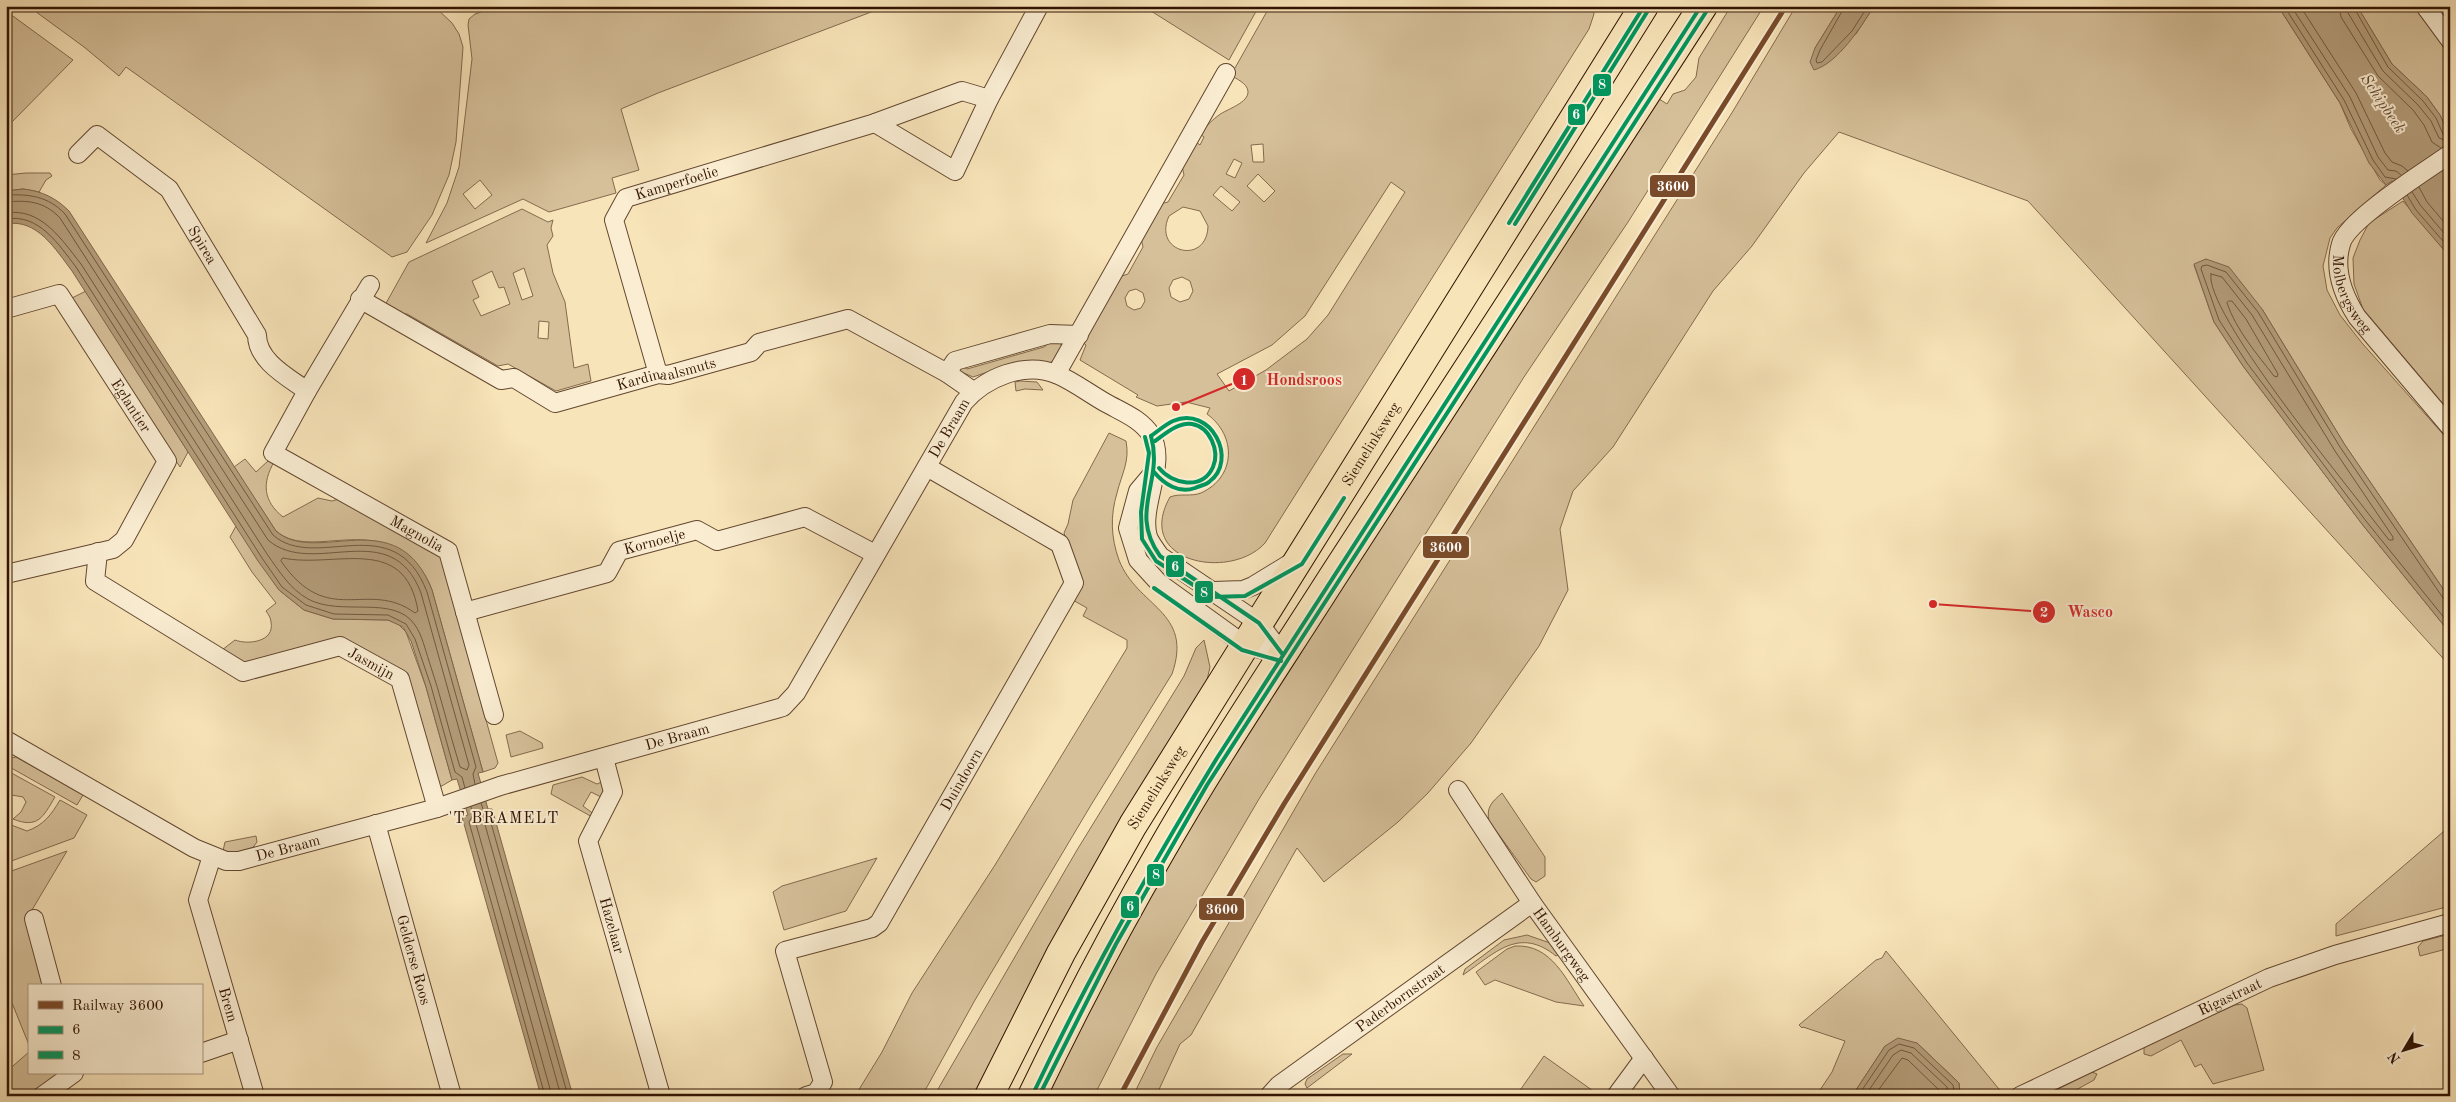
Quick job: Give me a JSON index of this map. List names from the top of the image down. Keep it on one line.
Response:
{"streets":{"main road":["Siemelinksweg"],"street":["Kamperfoelie","Spirea","Molbergsweg","Kardinaalsmuts","Eglantier","De Braam","Magnolia","Kornoelje","Jasmijn","Duindoorn","Hazelaar","Hamburgweg","Gelderse Roos","Rigastraat","Paderbornstraat","Brem"]},"crossings":[["Kamperfoelie","Kardinaalsmuts"],["Spirea","Kardinaalsmuts"],["Kardinaalsmuts","De Braam"],["Kardinaalsmuts","Magnolia"],["Eglantier","Jasmijn"],["De Braam","Siemelinksweg"],["De Braam","Kornoelje"],["De Braam","Jasmijn"],["De Braam","Duindoorn"],["De Braam","Hazelaar"],["De Braam","Gelderse Roos"],["De Braam","Brem"],["Magnolia","Kornoelje"],["Hamburgweg","Paderbornstraat"]],"districts":["'T BRAMELT"],"water":["Schipbeek"],"places":["Hondsroos","Wasco"],"lines":["rail line 3600","transit line 6","transit line 8"],"legend":["Railway 3600","6","8"],"north":"bottom left"}
